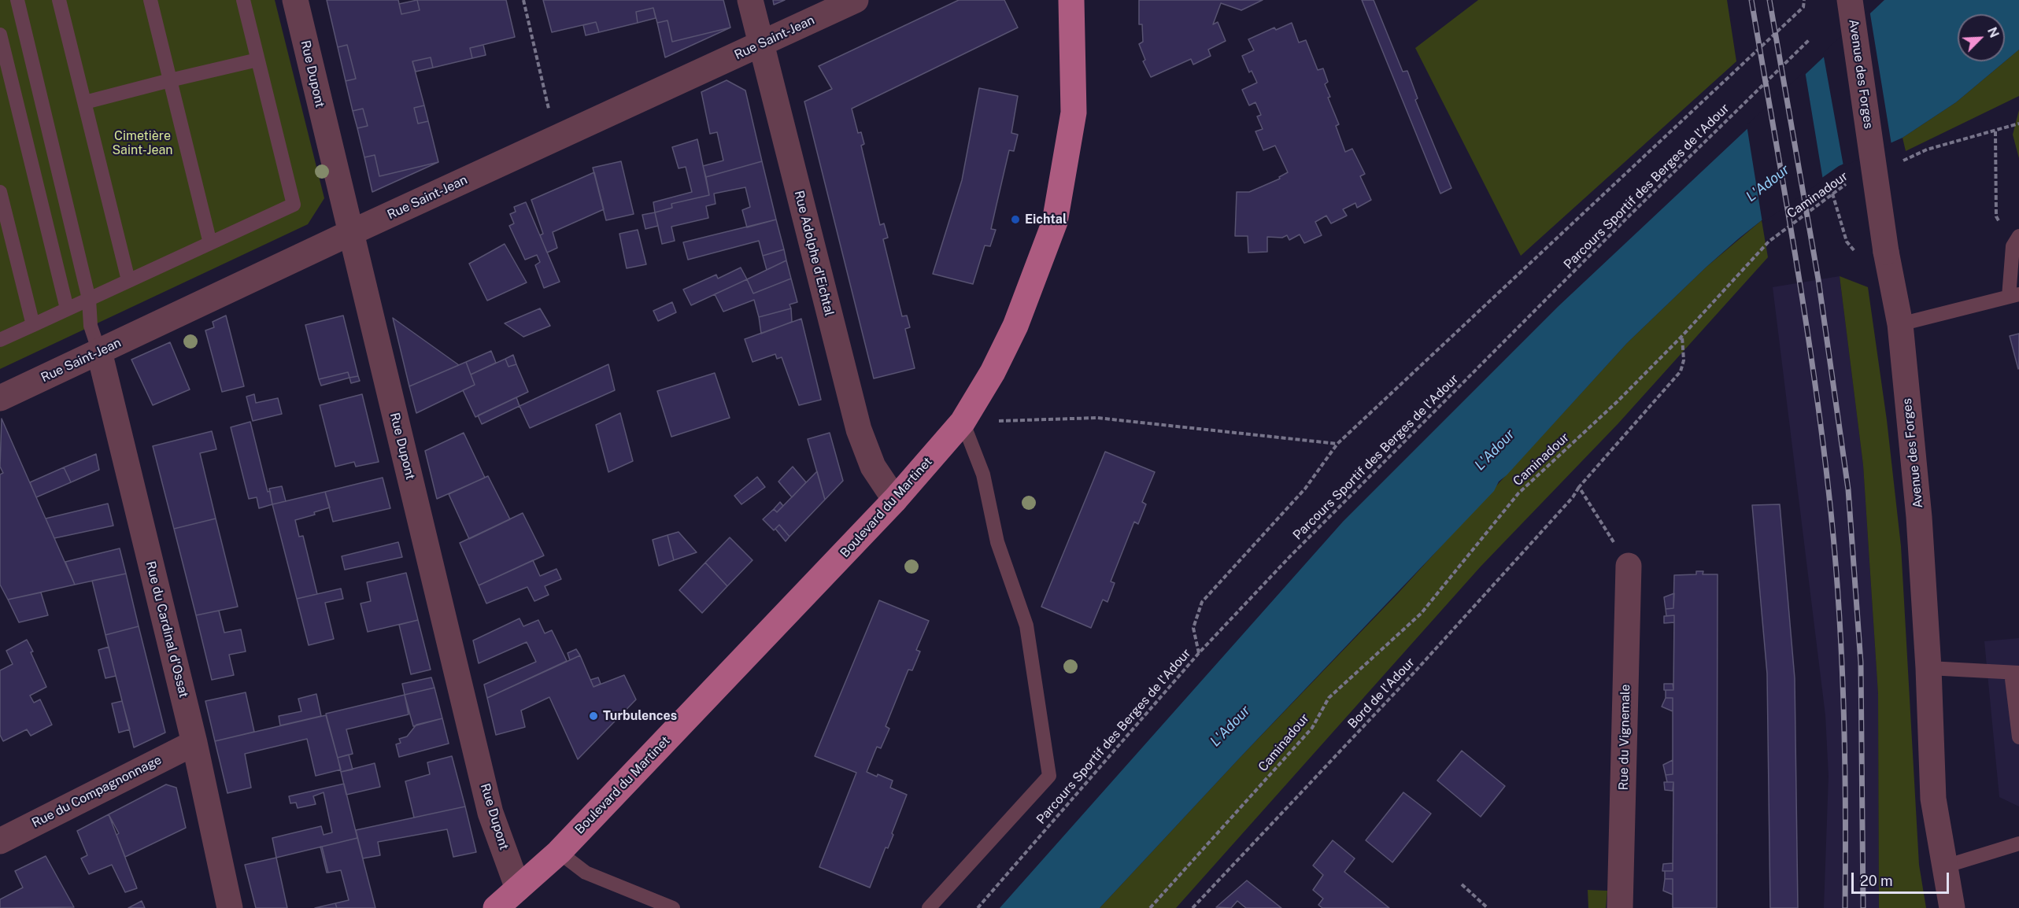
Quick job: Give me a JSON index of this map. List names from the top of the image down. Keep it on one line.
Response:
{"streets":{"main road":["Boulevard du Martinet"],"street":["Rue Saint-Jean","Rue Dupont","Avenue des Forges","Rue Adolphe d'Eichtal","Rue du Cardinal d'Ossat","Rue du Vignemale","Rue du Compagnonnage"],"path":["Parcours Sportif des Berges de l'Adour","Caminadour","Bord de l'Adour"]},"crossings":[["Rue Saint-Jean","Rue Dupont"],["Rue Saint-Jean","Rue Adolphe d'Eichtal"],["Rue Saint-Jean","Rue du Cardinal d'Ossat"],["Rue Dupont","Boulevard du Martinet"],["Caminadour","Bord de l'Adour"],["Rue Adolphe d'Eichtal","Boulevard du Martinet"],["Rue du Cardinal d'Ossat","Rue du Compagnonnage"]],"water":["L'Adour"],"parks":["Cimetière Saint-Jean"],"places":["Eichtal","Turbulences"],"scale_bar":"20 m","north":"top right"}
